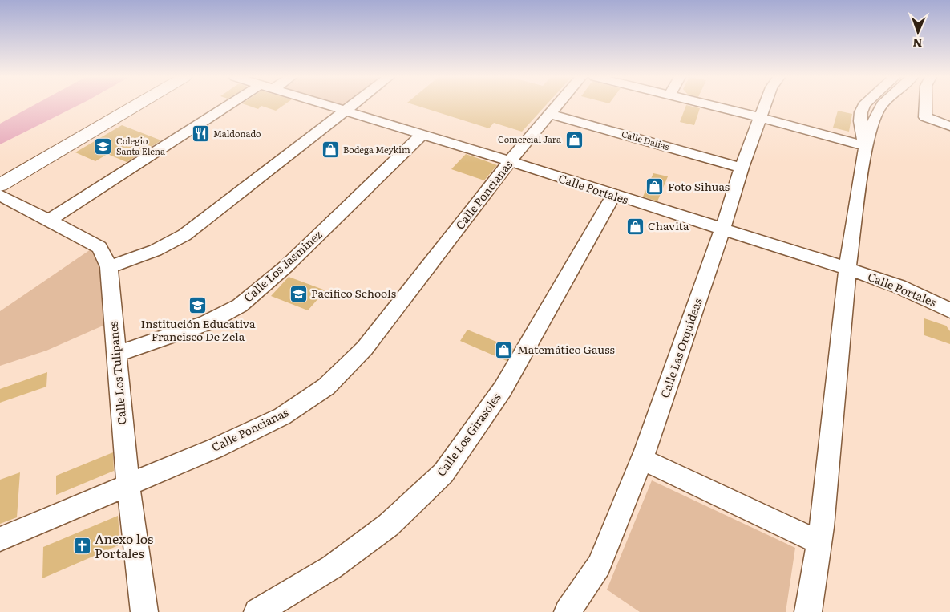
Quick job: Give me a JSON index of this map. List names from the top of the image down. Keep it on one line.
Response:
{"streets":{"street":["Calle Dalias","Calle Portales","Calle Poncianas","Calle Los Jasminez","Calle Las Orquídeas","Calle Los Tulipanes","Calle Los Girasoles"]},"crossings":[["Calle Dalias","Calle Poncianas"],["Calle Dalias","Calle Las Orquídeas"],["Calle Portales","Calle Poncianas"],["Calle Portales","Calle Los Jasminez"],["Calle Portales","Calle Las Orquídeas"],["Calle Portales","Calle Los Girasoles"],["Calle Poncianas","Calle Los Tulipanes"],["Calle Los Jasminez","Calle Los Tulipanes"]],"places":{"restaurant":["Maldonado"],"shop":["Comercial Jara","Bodega Meykim","Foto Sihuas","Chavita","Matemático Gauss"],"school or university":["Colegio Santa Elena","Pacifico Schools","Institución Educativa Francisco De Zela"],"church":["Anexo los Portales"]},"north":"bottom"}
